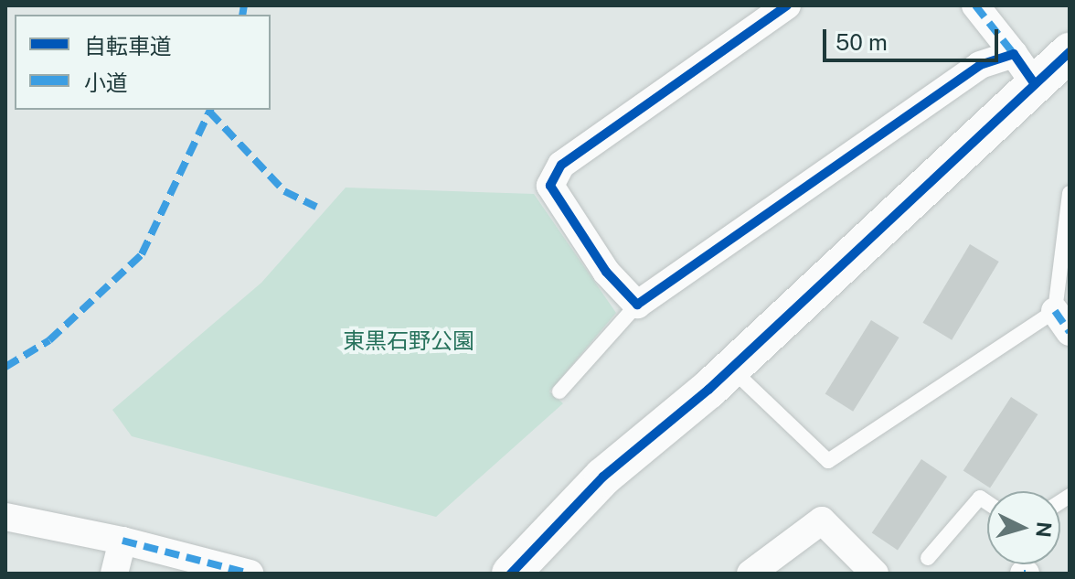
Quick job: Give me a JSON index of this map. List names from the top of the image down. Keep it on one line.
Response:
{"parks":["東黒石野公園"],"legend":["自転車道","小道"],"scale_bar":"50 m","north":"right"}
